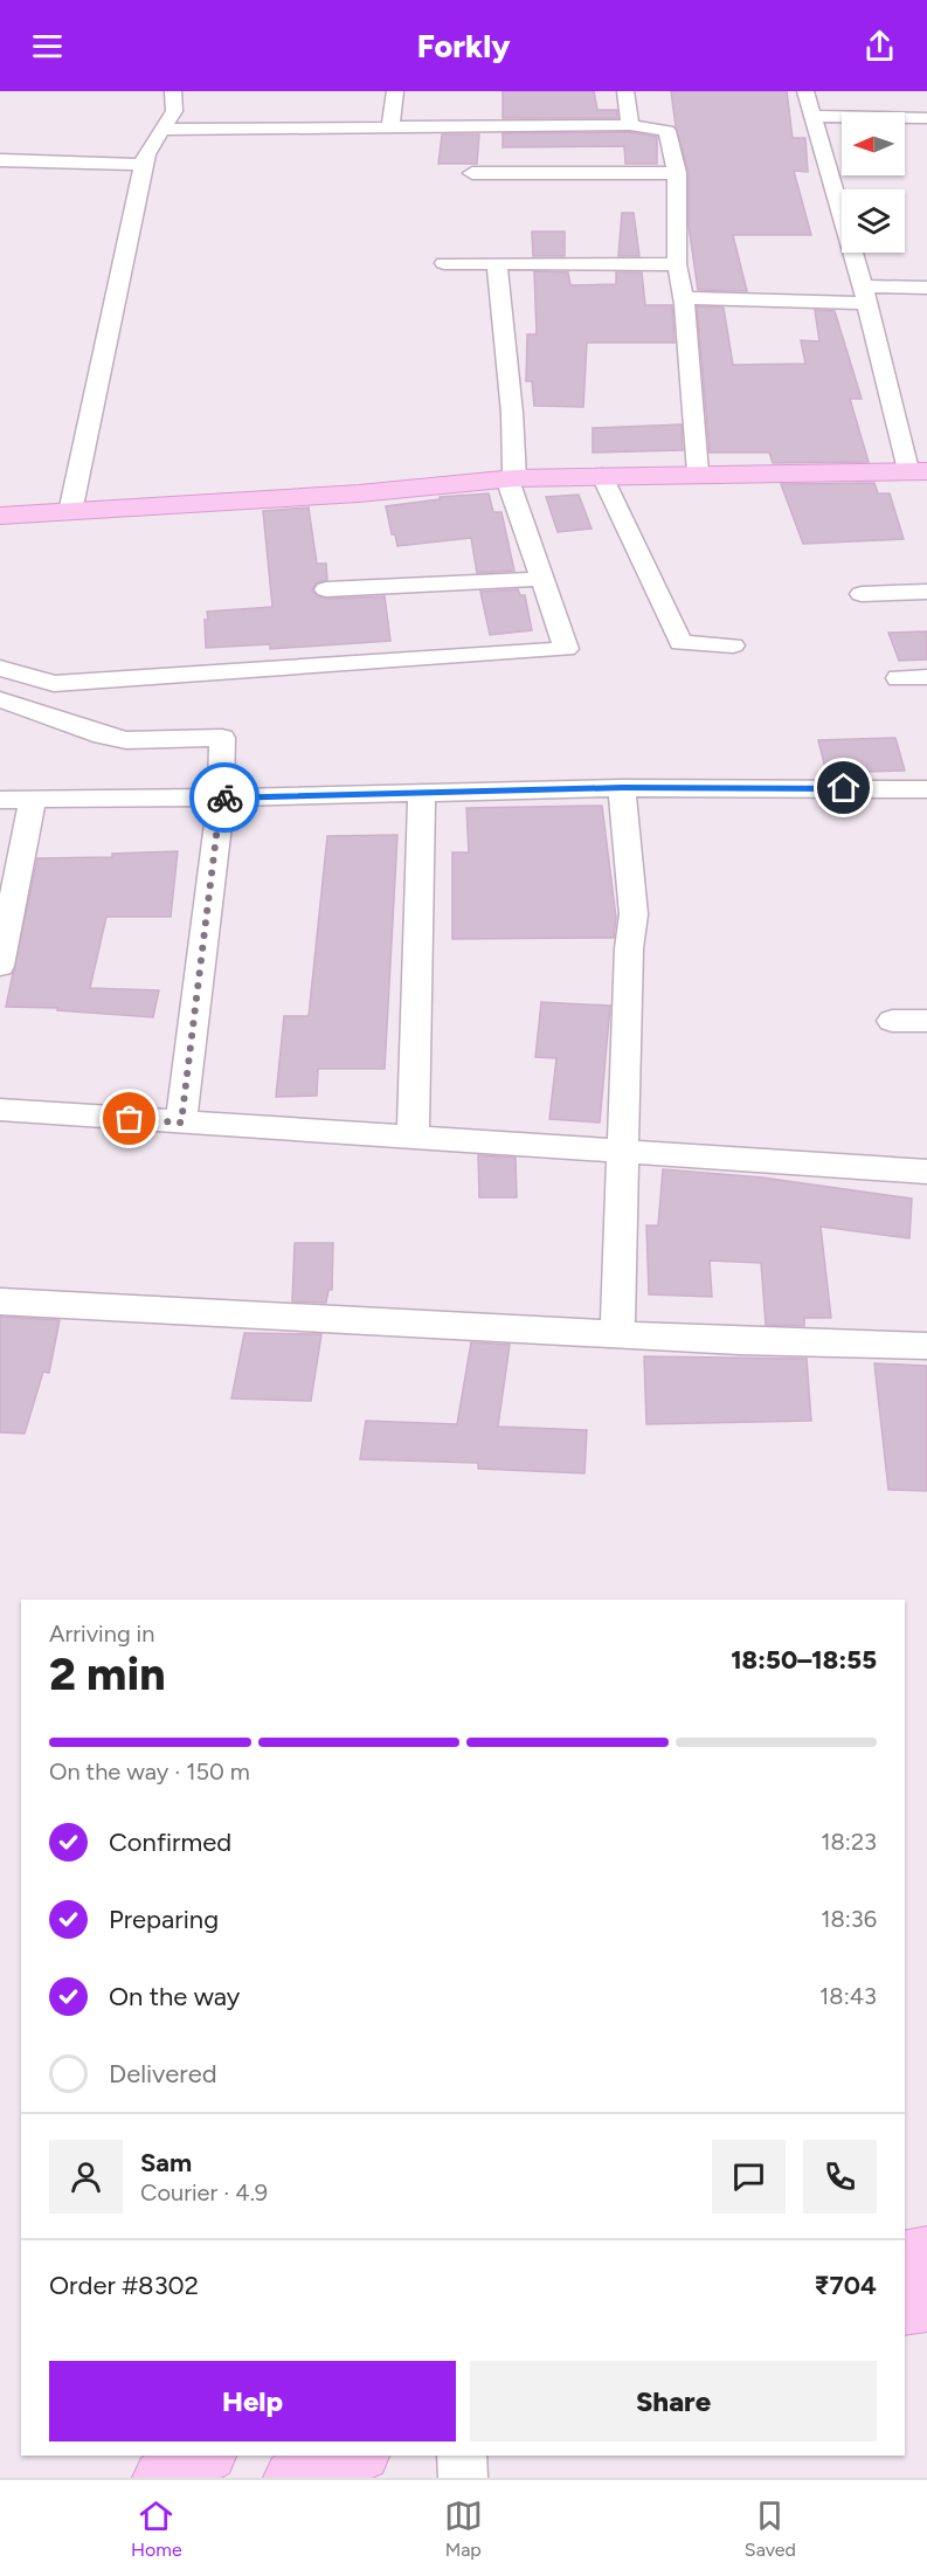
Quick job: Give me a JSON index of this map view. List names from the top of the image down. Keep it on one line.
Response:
{"north":"left","page":{"header":"Forkly","heading":["2 min","Arriving in","18:50–18:55"],"panel":["Sam","Courier · 4.9","Order #8302","₹704"],"bar":"On the way · 150 m","list":[["Confirmed","18:23"],["Preparing","18:36"],["On the way","18:43"],"Delivered"],"buttons":["Help","Share"],"tabs":["Home","Map","Saved"]}}
